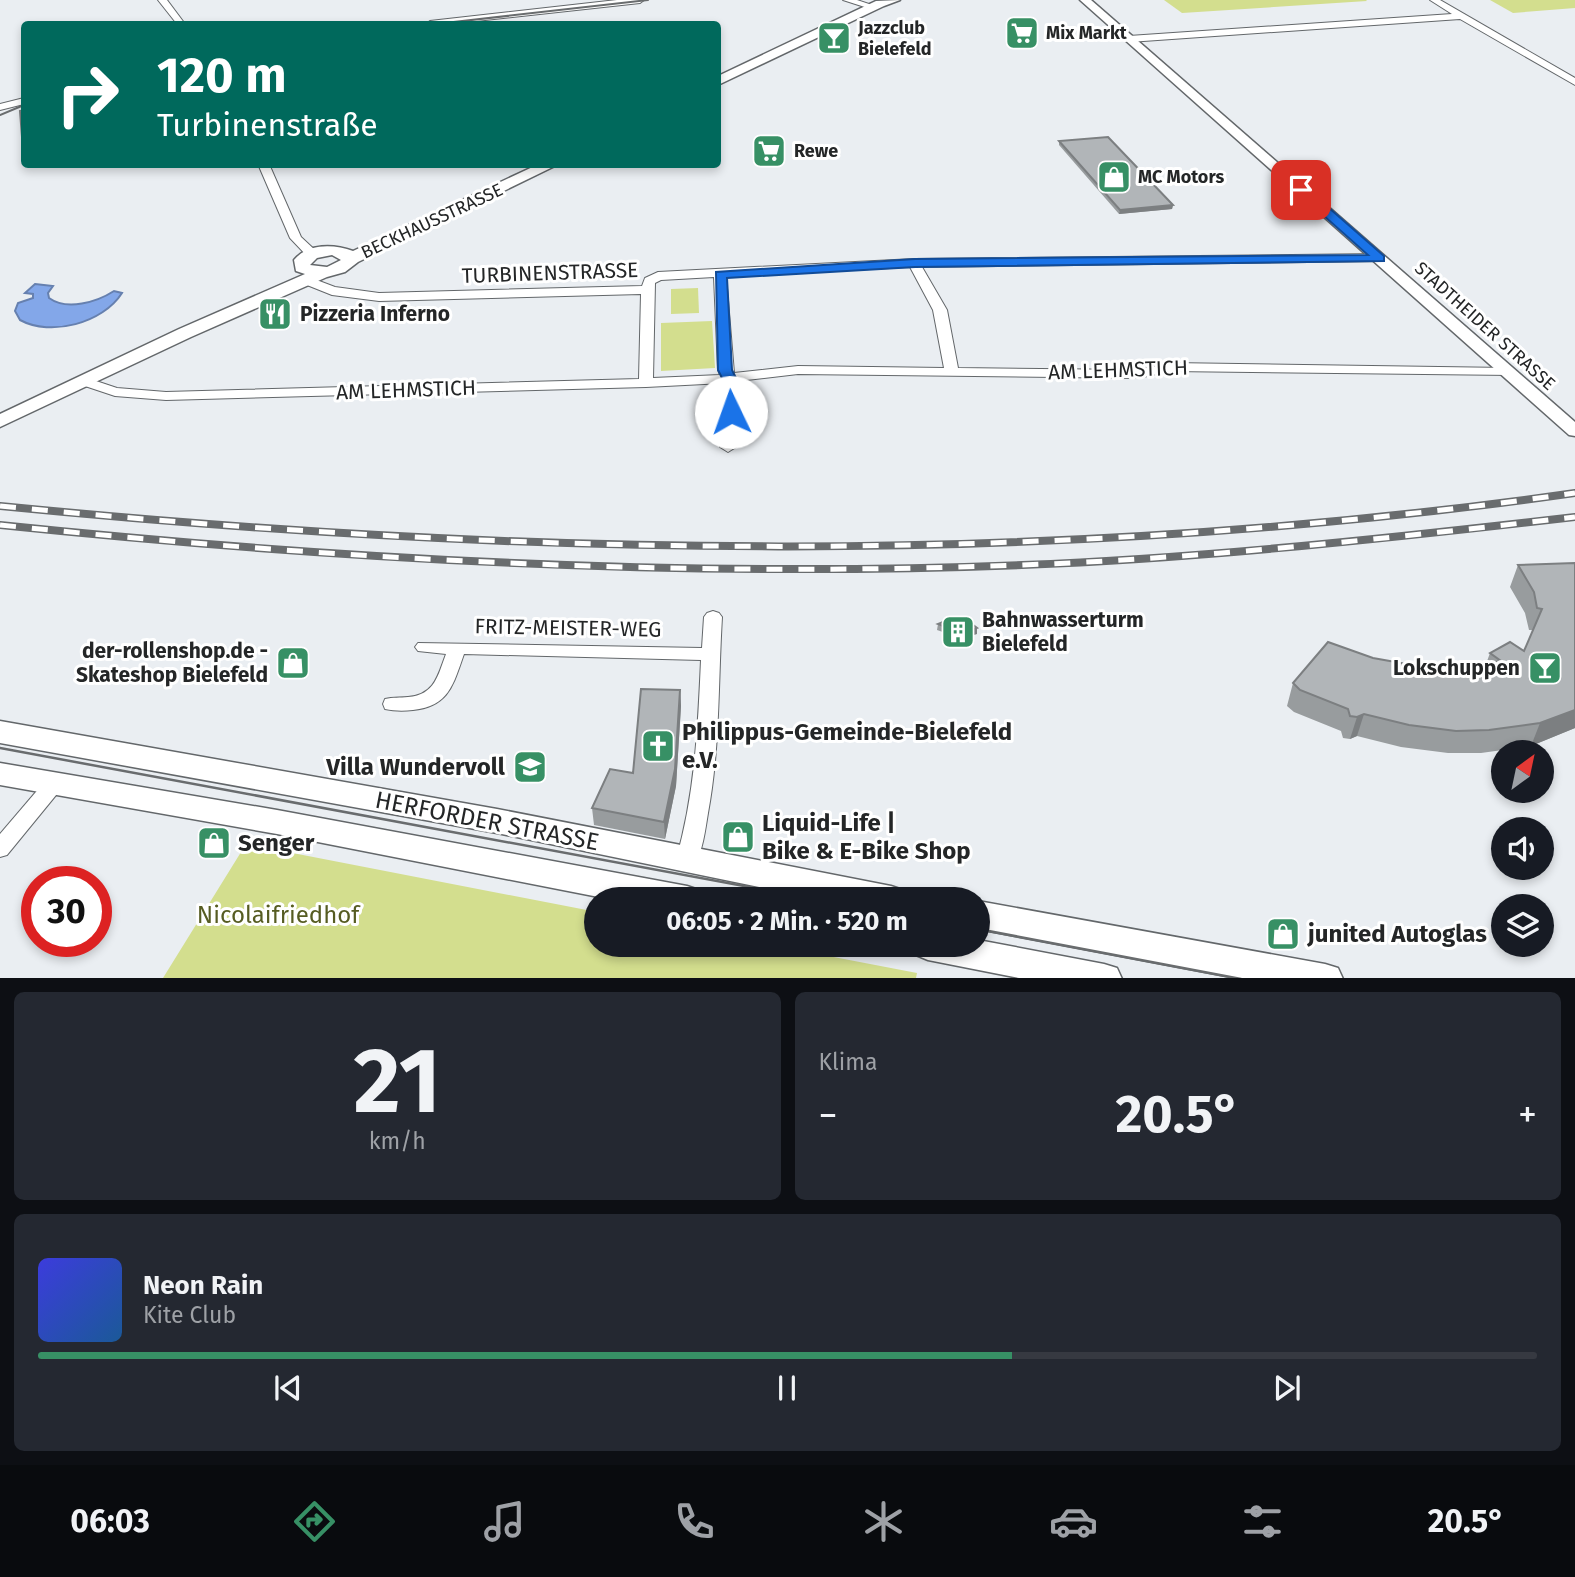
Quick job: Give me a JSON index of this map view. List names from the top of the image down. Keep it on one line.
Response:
{"streets":{"main road":["BECKHAUSSTRASSE","HERFORDER STRASSE"],"street":["TURBINENSTRASSE","STADTHEIDER STRASSE","AM LEHMSTICH","FRITZ-MEISTER-WEG"]},"crossings":[["TURBINENSTRASSE","STADTHEIDER STRASSE"],["STADTHEIDER STRASSE","AM LEHMSTICH"]],"parks":["Nicolaifriedhof"],"places":{"supermarket":["Mix Markt","Rewe"],"bar":["Jazzclub Bielefeld","Lokschuppen"],"shop":["MC Motors","der-rollenshop.de - Skateshop Bielefeld","Liquid-Life | Bike & E-Bike Shop","Senger","junited Autoglas"],"restaurant":["Pizzeria Inferno"],"building":["Bahnwasserturm Bielefeld"],"church":["Philippus-Gemeinde-Bielefeld e.V."],"school or university":["Villa Wundervoll"]},"north":"top right","page":{"turn":["120 m","Turbinenstraße"],"limit":"30","trip":"06:05 · 2 Min. · 520 m","tile":[["21","km/h"],"Klima"],"heat":["−","20.5°","+"],"song":["Neon Rain","Kite Club"],"tabs":["06:03","20.5°"]}}
